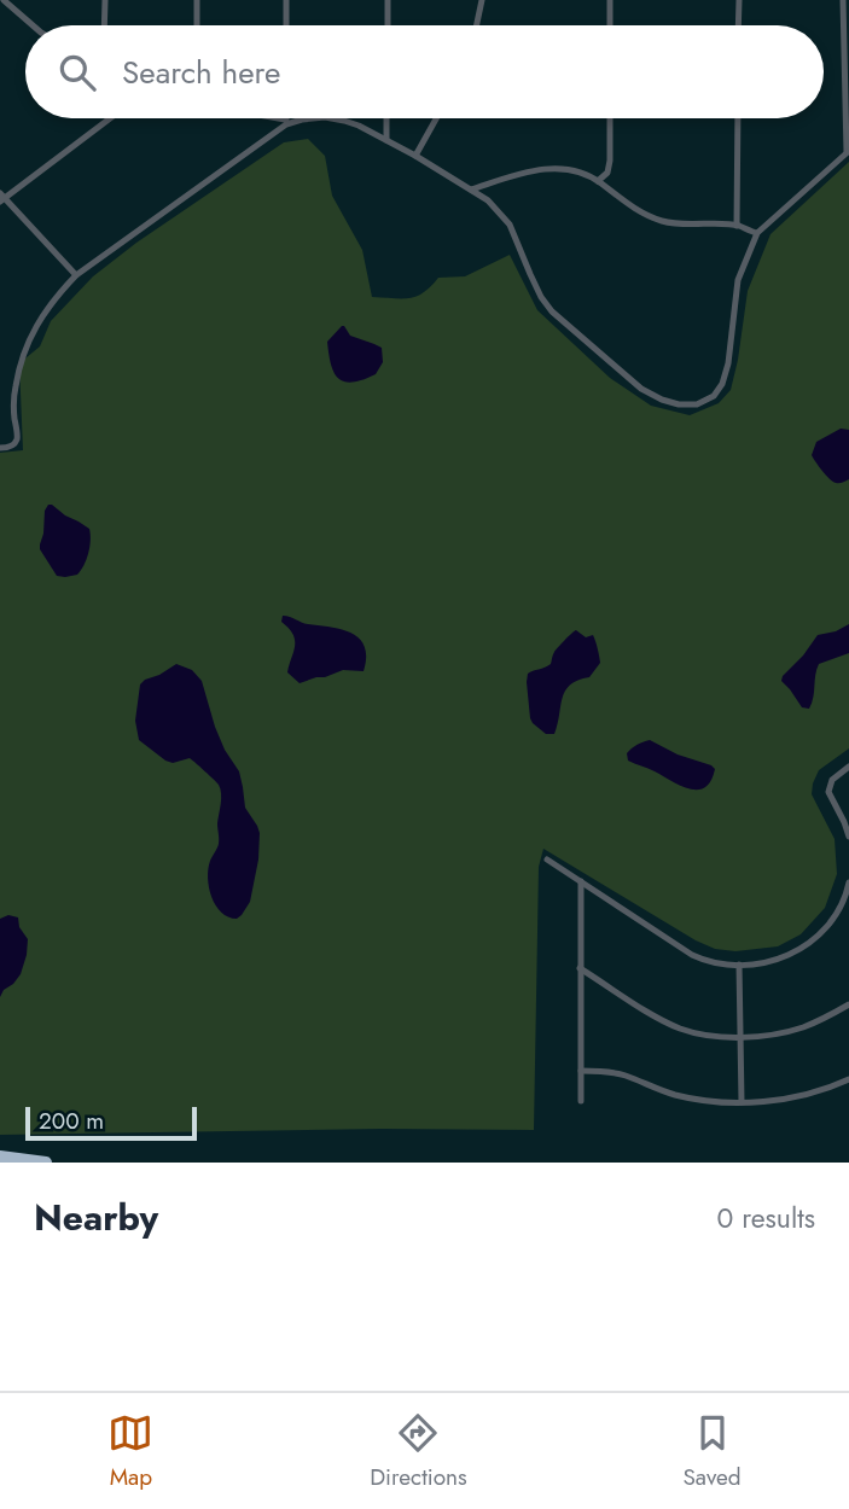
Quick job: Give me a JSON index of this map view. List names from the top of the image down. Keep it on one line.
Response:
{"scale_bar":"200 m","page":{"search":"Search here","scale":"200 m","heading":["Nearby","0 results"],"nav":["Map","Directions","Saved"]}}
